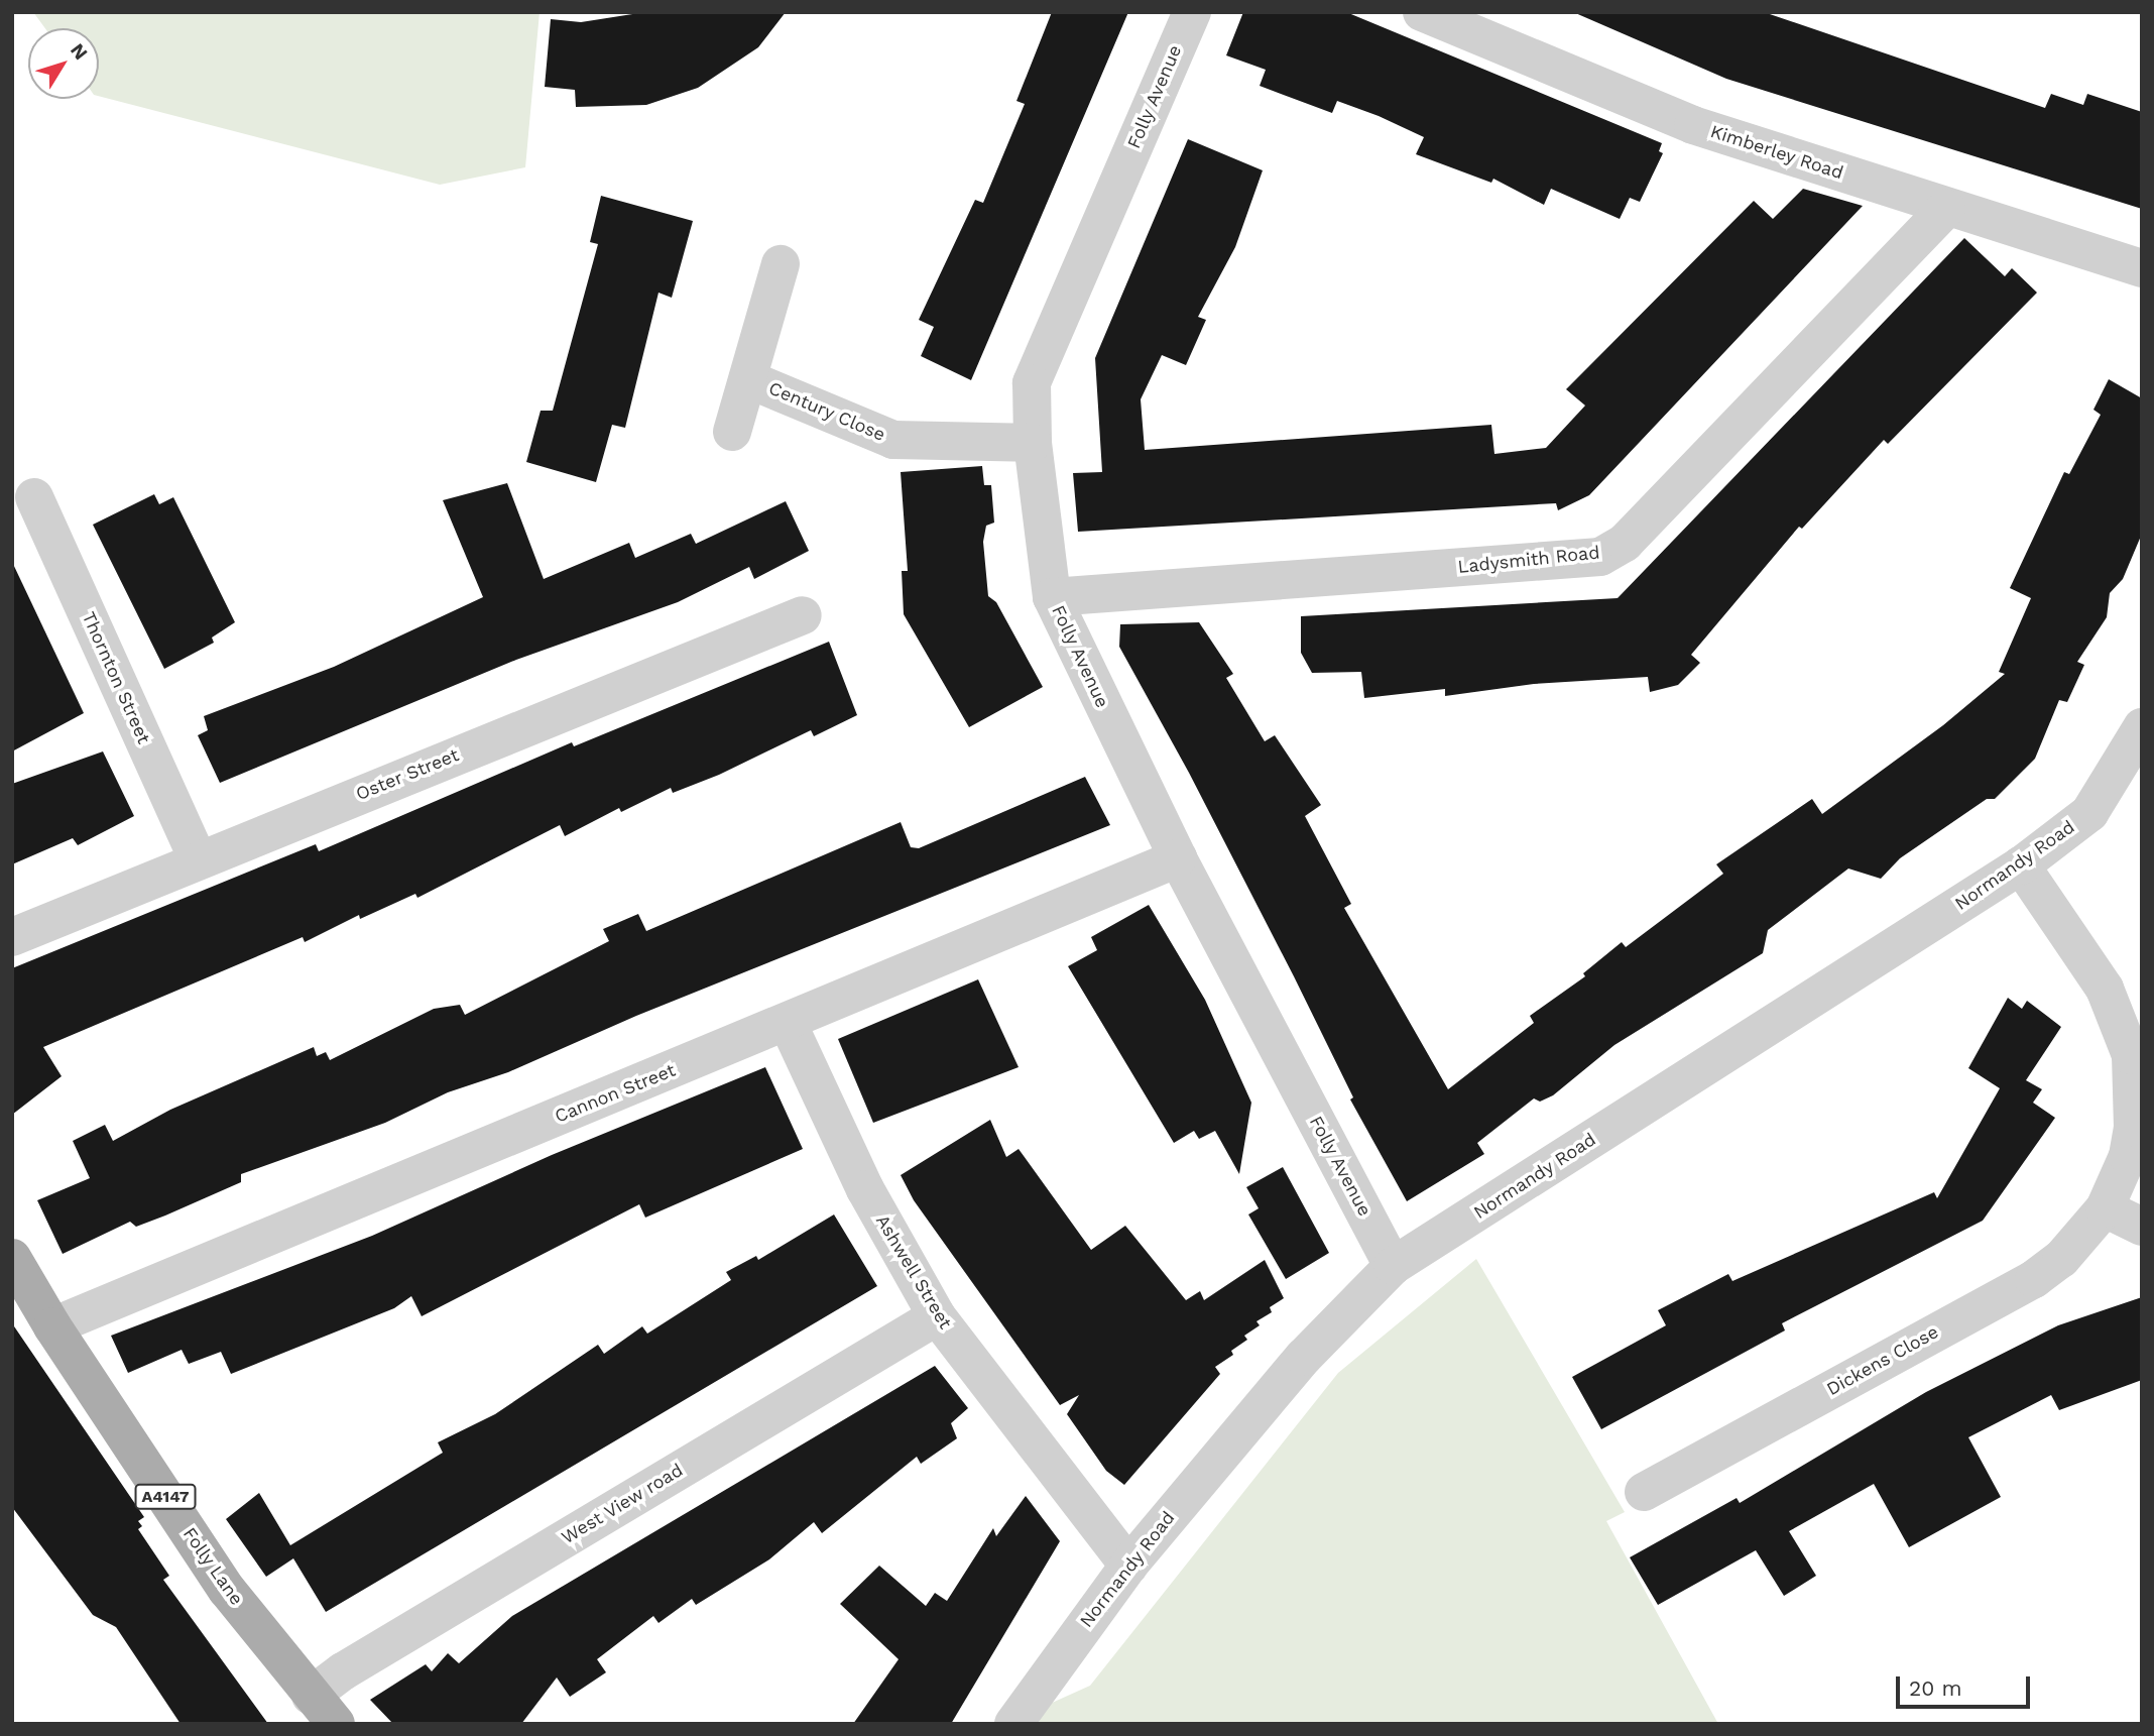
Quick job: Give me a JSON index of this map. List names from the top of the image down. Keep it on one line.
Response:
{"streets":{"main road":["A4147","Folly Lane"],"street":["Folly Avenue","Kimberley Road","Century Close","Ladysmith Road","Thornton Street","Oster Street","Normandy Road","Cannon Street","Ashwell Street","Dickens Close","West View road"]},"crossings":[["Folly Avenue","Century Close"],["Folly Avenue","Ladysmith Road"],["Folly Avenue","Normandy Road"],["Folly Avenue","Cannon Street"],["Kimberley Road","Ladysmith Road"],["Thornton Street","Oster Street"],["Normandy Road","Ashwell Street"],["Normandy Road","Dickens Close"],["Cannon Street","Ashwell Street"],["Cannon Street","Folly Lane"],["Ashwell Street","West View road"],["West View road","Folly Lane"]],"scale_bar":"20 m","north":"top right"}
